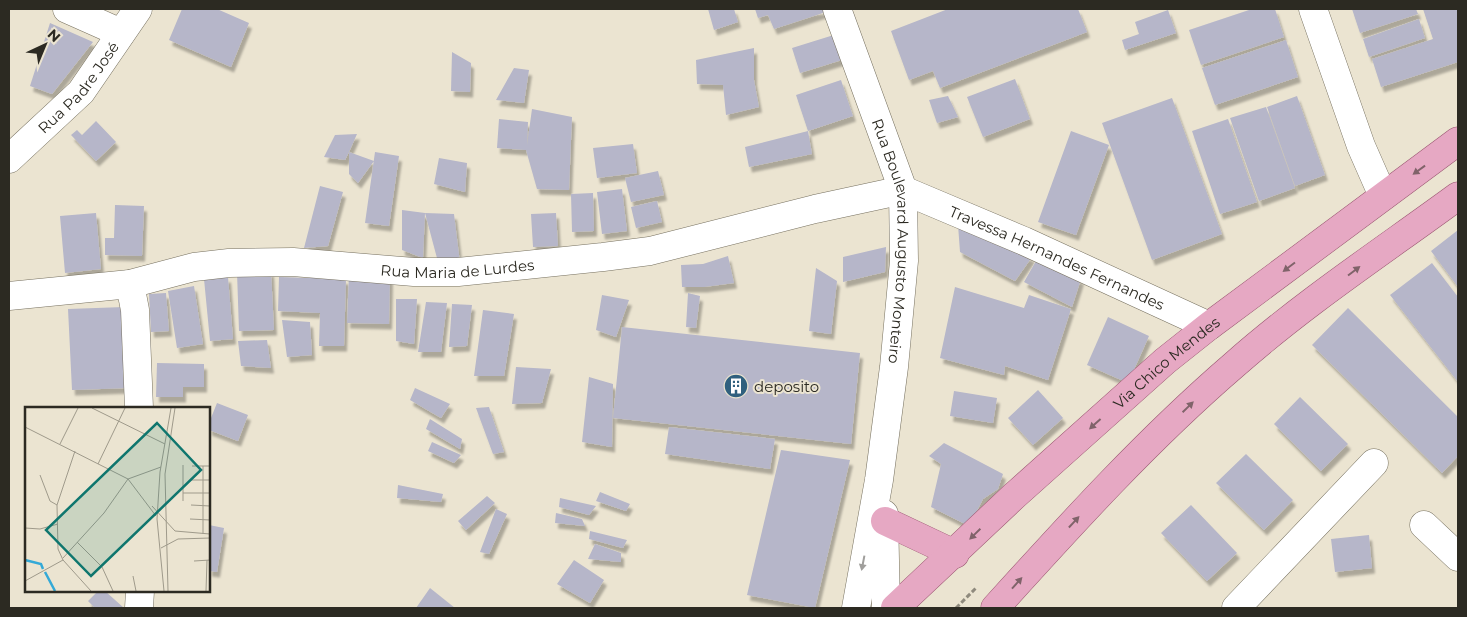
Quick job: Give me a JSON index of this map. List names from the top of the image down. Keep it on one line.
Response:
{"streets":{"main road":["Via Chico Mendes"],"street":["Rua Padre José","Rua Boulevard Augusto Monteiro","Travessa Hernandes Fernandes","Rua Maria de Lurdes"]},"crossings":[["Rua Boulevard Augusto Monteiro","Travessa Hernandes Fernandes"],["Rua Boulevard Augusto Monteiro","Rua Maria de Lurdes"],["Travessa Hernandes Fernandes","Rua Maria de Lurdes"],["Travessa Hernandes Fernandes","Via Chico Mendes"]],"places":{"building":["deposito"]},"north":"top right"}
